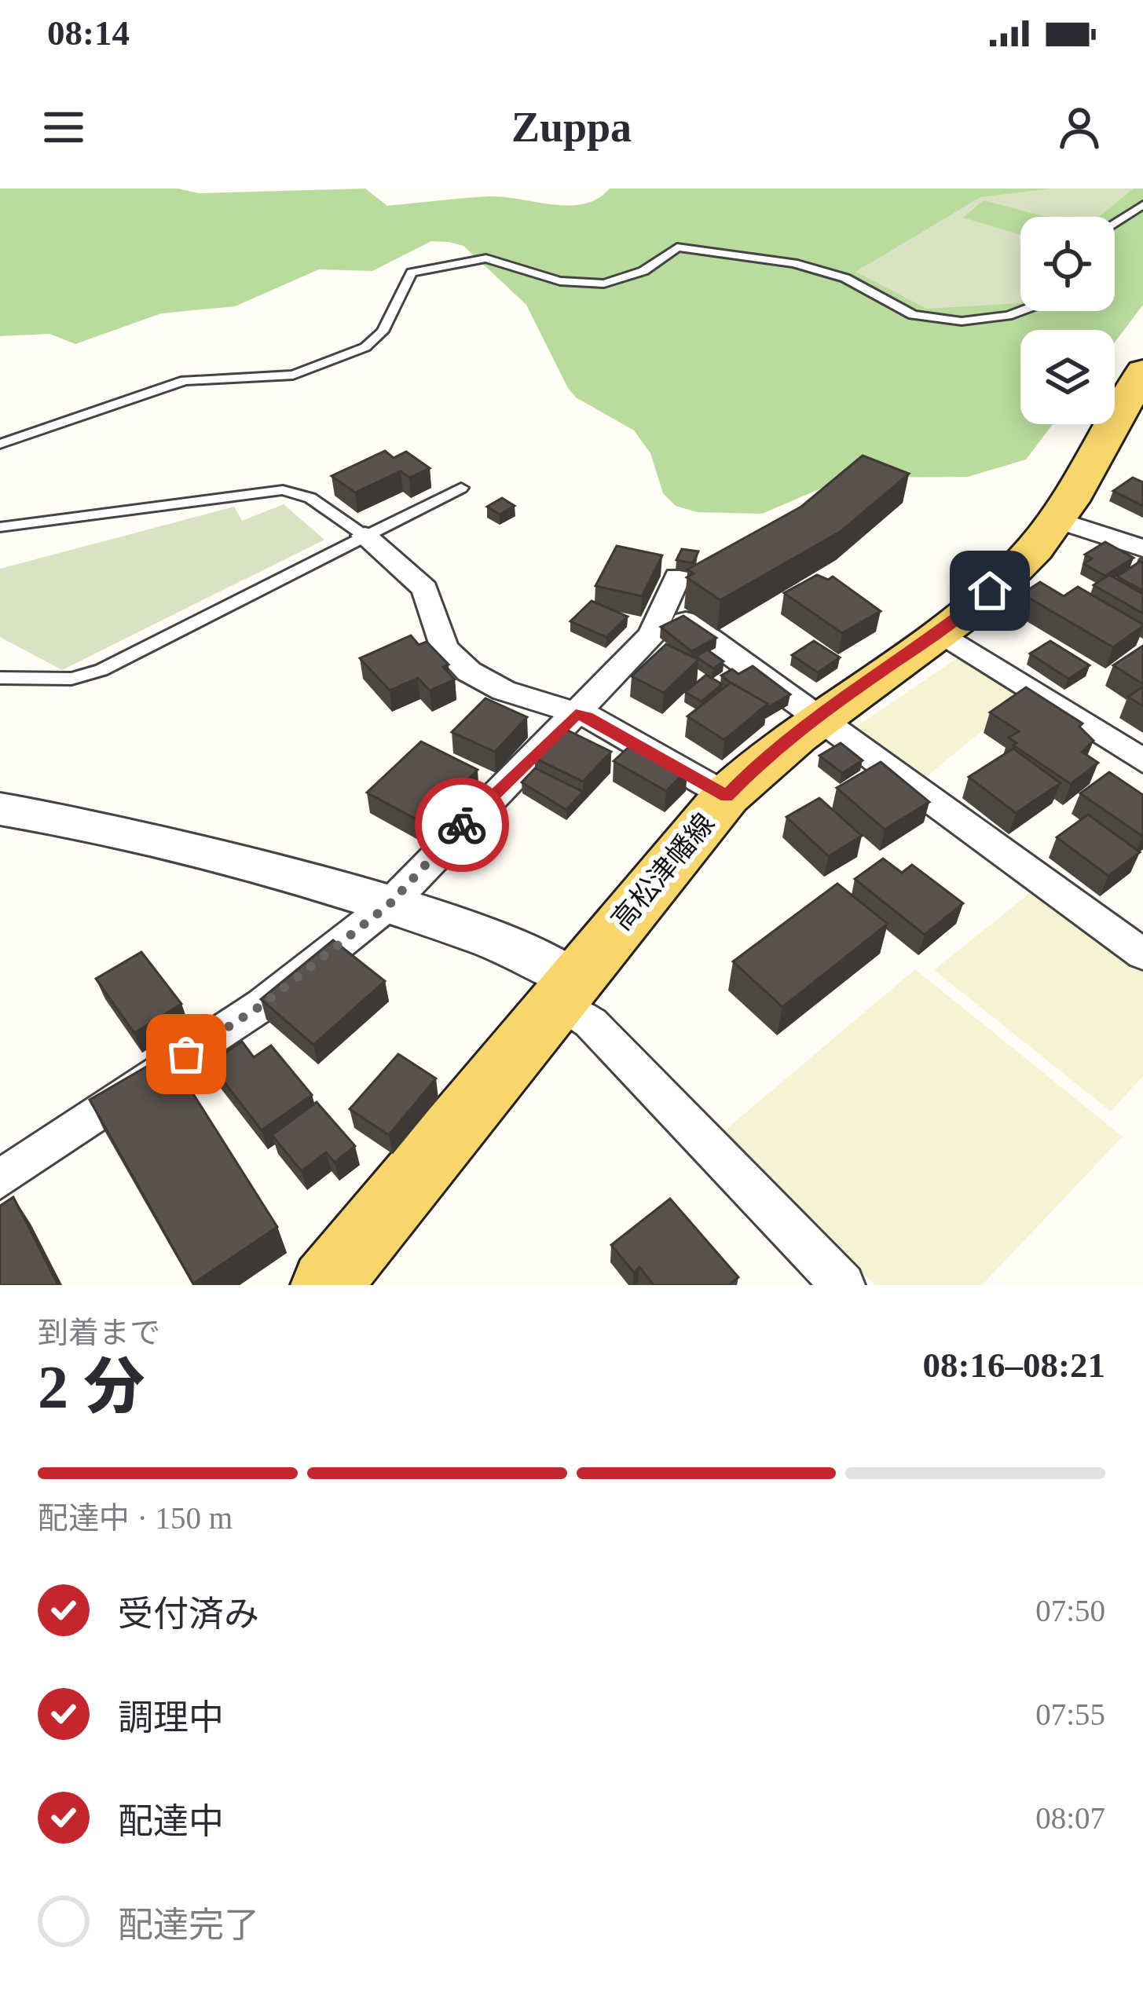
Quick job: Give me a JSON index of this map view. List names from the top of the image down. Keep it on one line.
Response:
{"streets":{"main road":["高松津幡線"]},"page":{"status":"08:14","header":"Zuppa","heading":["2 分","到着まで","08:16–08:21"],"bar":"配達中 · 150 m","list":[["受付済み","07:50"],["調理中","07:55"],["配達中","08:07"],"配達完了"]}}
